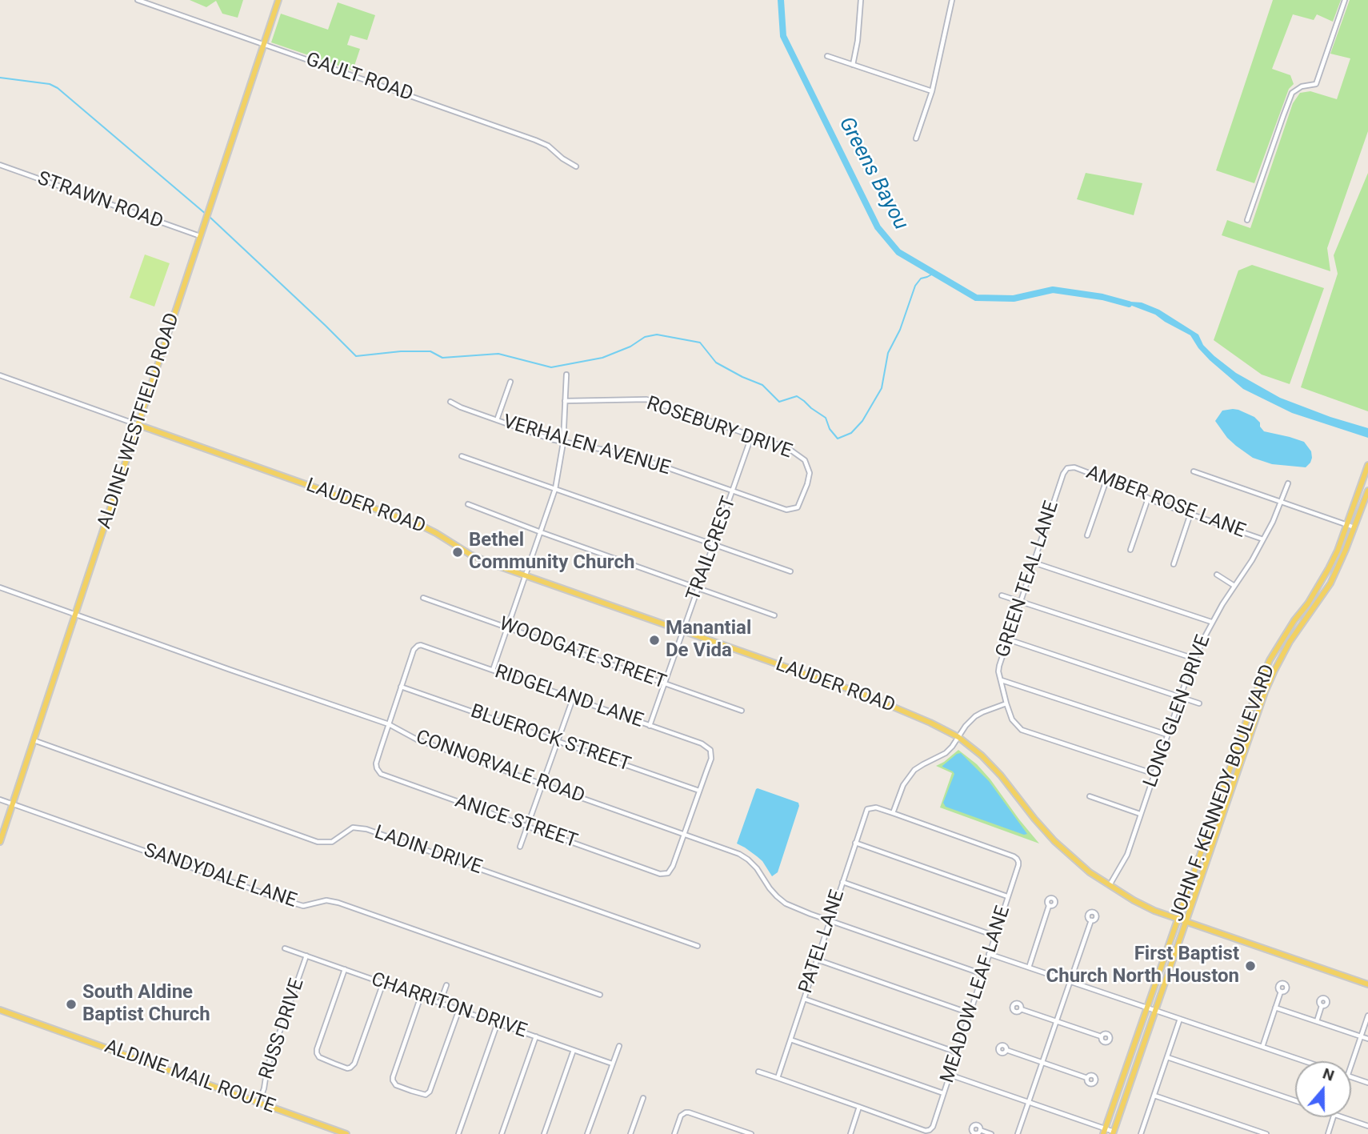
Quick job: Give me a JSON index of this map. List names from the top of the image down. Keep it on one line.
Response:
{"streets":{"main road":["ALDINE WESTFIELD ROAD","LAUDER ROAD","JOHN F. KENNEDY BOULEVARD","ALDINE MAIL ROUTE"],"street":["GAULT ROAD","STRAWN ROAD","ROSEBURY DRIVE","VERHALEN AVENUE","AMBER ROSE LANE","TRAILCREST","GREEN TEAL LANE","WOODGATE STREET","RIDGELAND LANE","LONG GLEN DRIVE","BLUEROCK STREET","CONNORVALE ROAD","ANICE STREET","LADIN DRIVE","SANDYDALE LANE","PATEL LANE","MEADOW LEAF LANE","CHARRITON DRIVE","RUSS DRIVE"]},"crossings":[["GAULT ROAD","ALDINE WESTFIELD ROAD"],["STRAWN ROAD","ALDINE WESTFIELD ROAD"],["ALDINE WESTFIELD ROAD","LAUDER ROAD"],["ALDINE WESTFIELD ROAD","CONNORVALE ROAD"],["ALDINE WESTFIELD ROAD","LADIN DRIVE"],["ALDINE WESTFIELD ROAD","SANDYDALE LANE"],["ROSEBURY DRIVE","VERHALEN AVENUE"],["ROSEBURY DRIVE","TRAILCREST"],["VERHALEN AVENUE","TRAILCREST"],["AMBER ROSE LANE","GREEN TEAL LANE"],["AMBER ROSE LANE","LONG GLEN DRIVE"],["LAUDER ROAD","TRAILCREST"],["LAUDER ROAD","LONG GLEN DRIVE"],["LAUDER ROAD","JOHN F. KENNEDY BOULEVARD"],["TRAILCREST","WOODGATE STREET"],["TRAILCREST","RIDGELAND LANE"],["GREEN TEAL LANE","LONG GLEN DRIVE"],["RIDGELAND LANE","BLUEROCK STREET"],["CONNORVALE ROAD","ANICE STREET"],["CONNORVALE ROAD","PATEL LANE"],["CONNORVALE ROAD","MEADOW LEAF LANE"],["PATEL LANE","MEADOW LEAF LANE"],["CHARRITON DRIVE","RUSS DRIVE"],["RUSS DRIVE","ALDINE MAIL ROUTE"]],"water":["Greens Bayou"],"places":["Bethel Community Church","Manantial De Vida","First Baptist Church North Houston","South Aldine Baptist Church"],"north":"top"}
